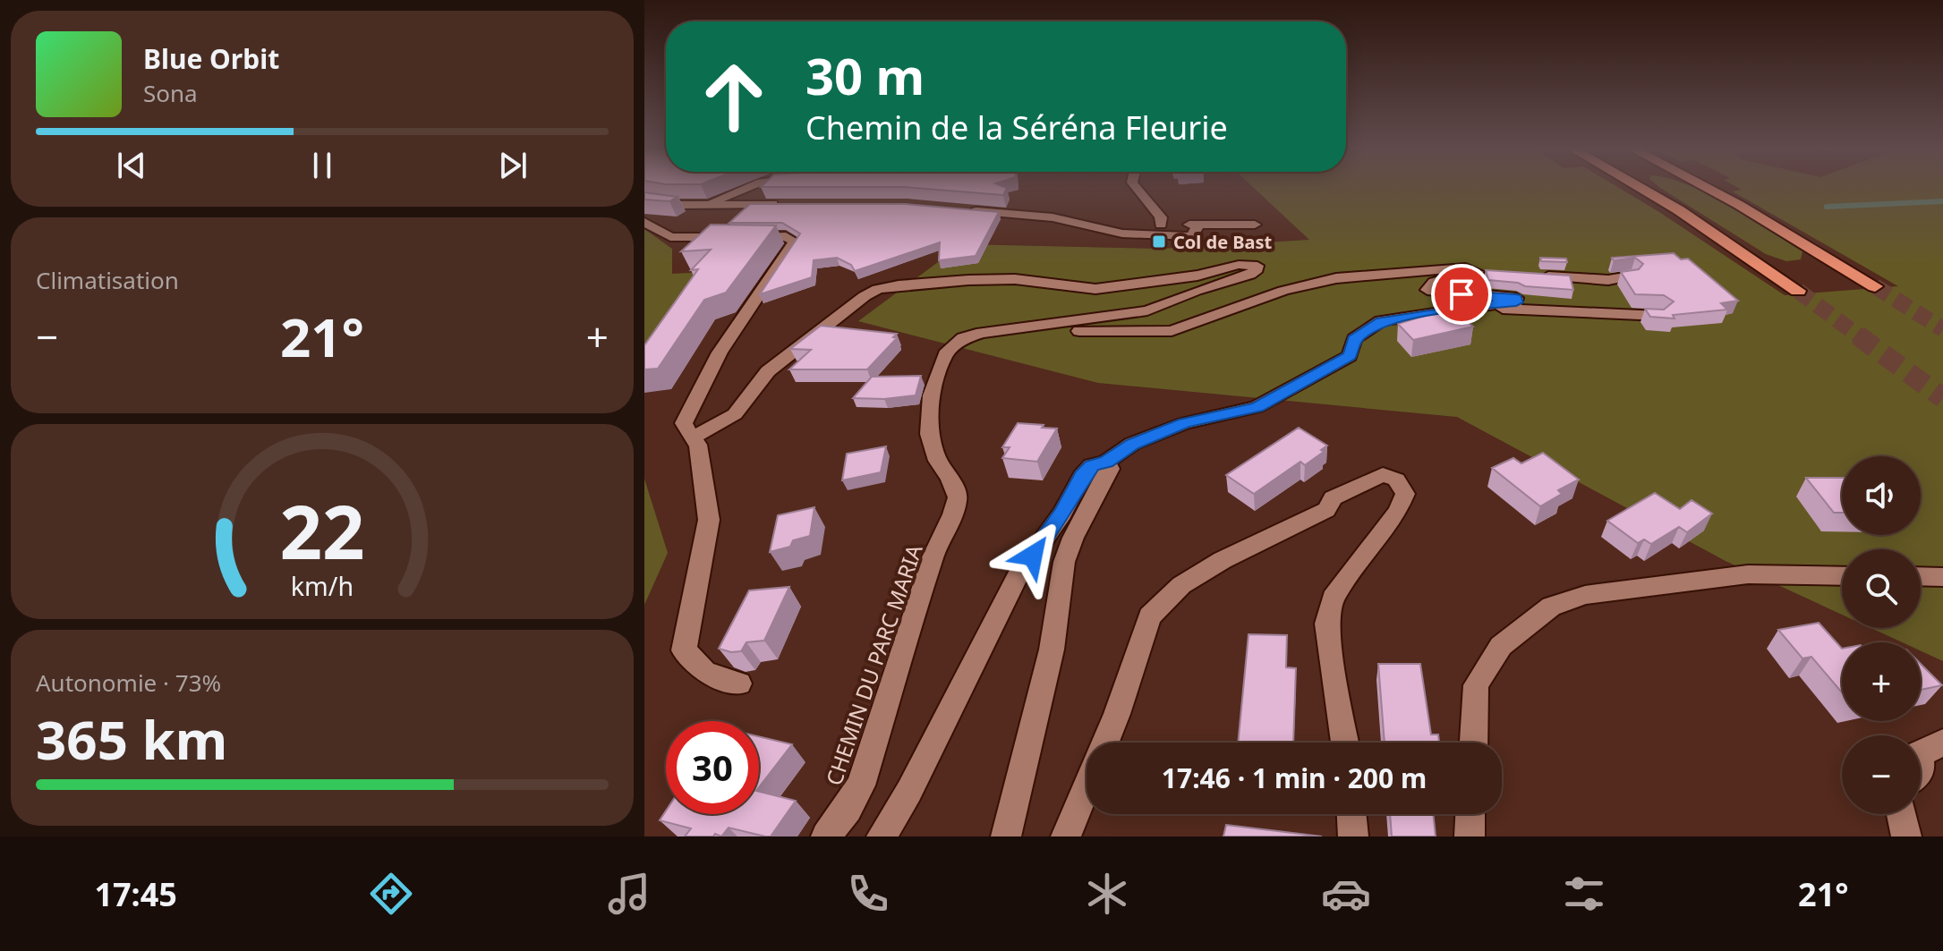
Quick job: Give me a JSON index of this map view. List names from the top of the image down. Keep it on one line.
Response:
{"streets":{"street":["CHEMIN DU PARC MARIA"]},"places":{"transit":["Col de Bast"]},"page":{"turn":["30 m","Chemin de la Séréna Fleurie"],"song":["Blue Orbit","Sona"],"tile":["Climatisation",["Autonomie · 73%","365 km"]],"heat":["−","21°","+"],"map_buttons":["+","−"],"limit":"30","trip":"17:46 · 1 min · 200 m","tabs":["17:45","21°"],"gauge":["22","km/h"]}}
